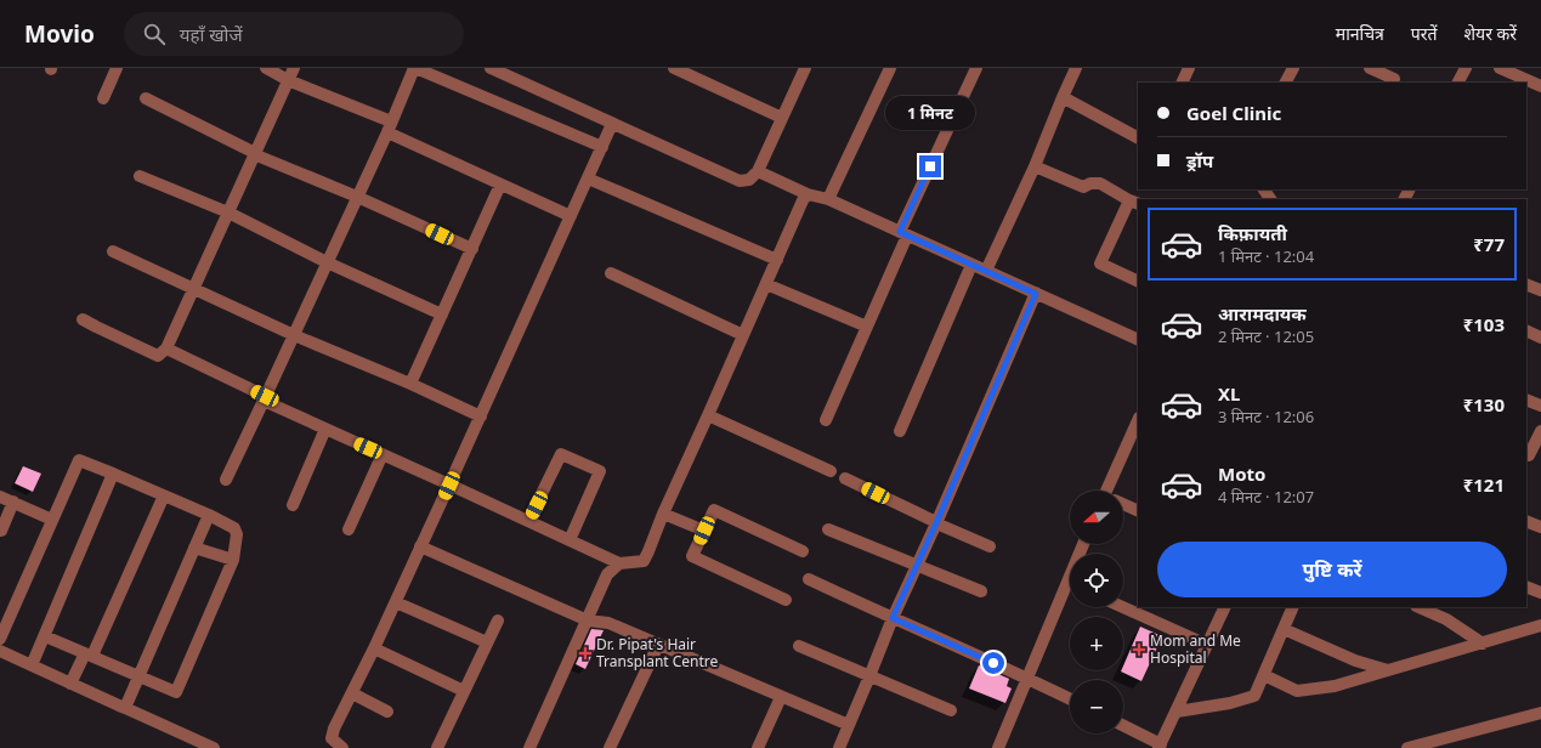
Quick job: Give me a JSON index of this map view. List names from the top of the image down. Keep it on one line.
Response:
{"places":{"health":["Mom and Me Hospital","Dr. Pipat's Hair Transplant Centre"]},"north":"left","page":{"header":"Movio","search":"यहाँ खोजें","nav":["मानचित्र","परतें","शेयर करें"],"banner":["Goel Clinic","ड्रॉप"],"bubble":"1 मिनट","list":[{"name":"किफ़ायती","note":"1 मिनट · 12:04","value":"₹77"},{"name":"आरामदायक","note":"2 मिनट · 12:05","value":"₹103"},{"name":"XL","note":"3 मिनट · 12:06","value":"₹130"},{"name":"Moto","note":"4 मिनट · 12:07","value":"₹121"}],"map_buttons":["+","−"],"buttons":"पुष्टि करें"}}
